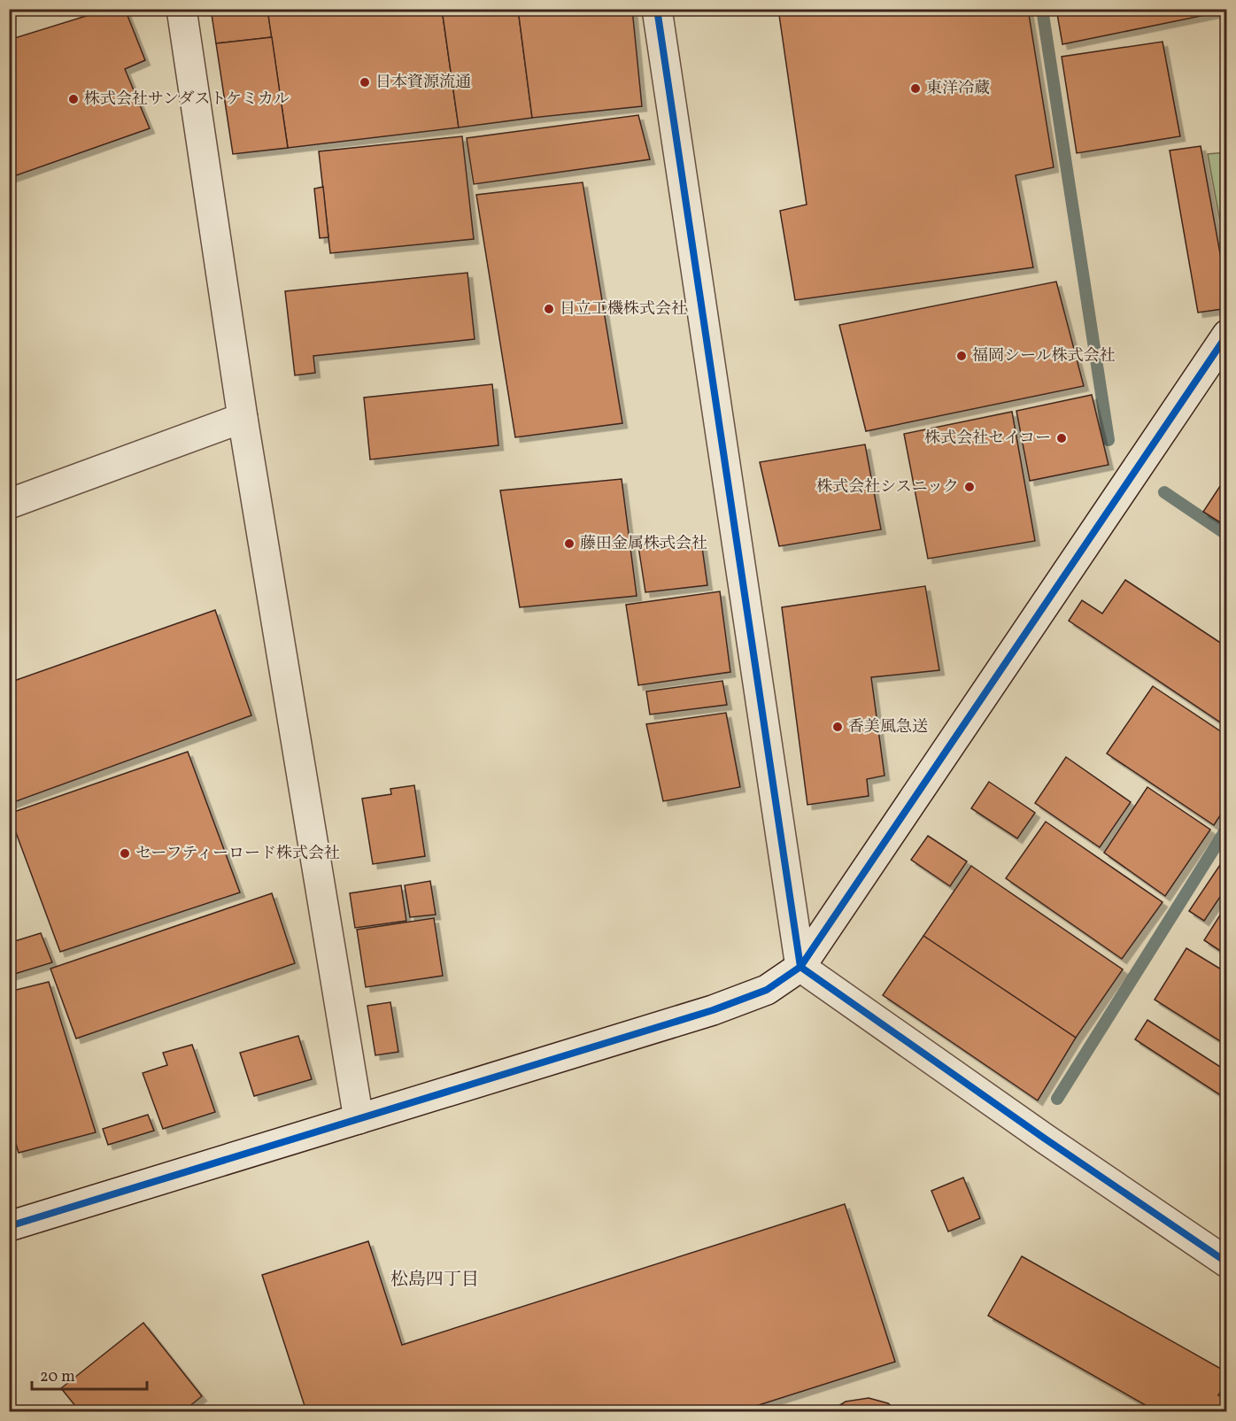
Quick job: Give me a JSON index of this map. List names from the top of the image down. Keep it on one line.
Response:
{"districts":["松島四丁目"],"places":["日本資源流通","東洋冷蔵","株式会社サンダストケミカル","日立工機株式会社","福岡シール株式会社","株式会社セイコー","株式会社シスニック","藤田金属株式会社","香美風急送","セーフティーロード株式会社"],"scale_bar":"20 m"}
